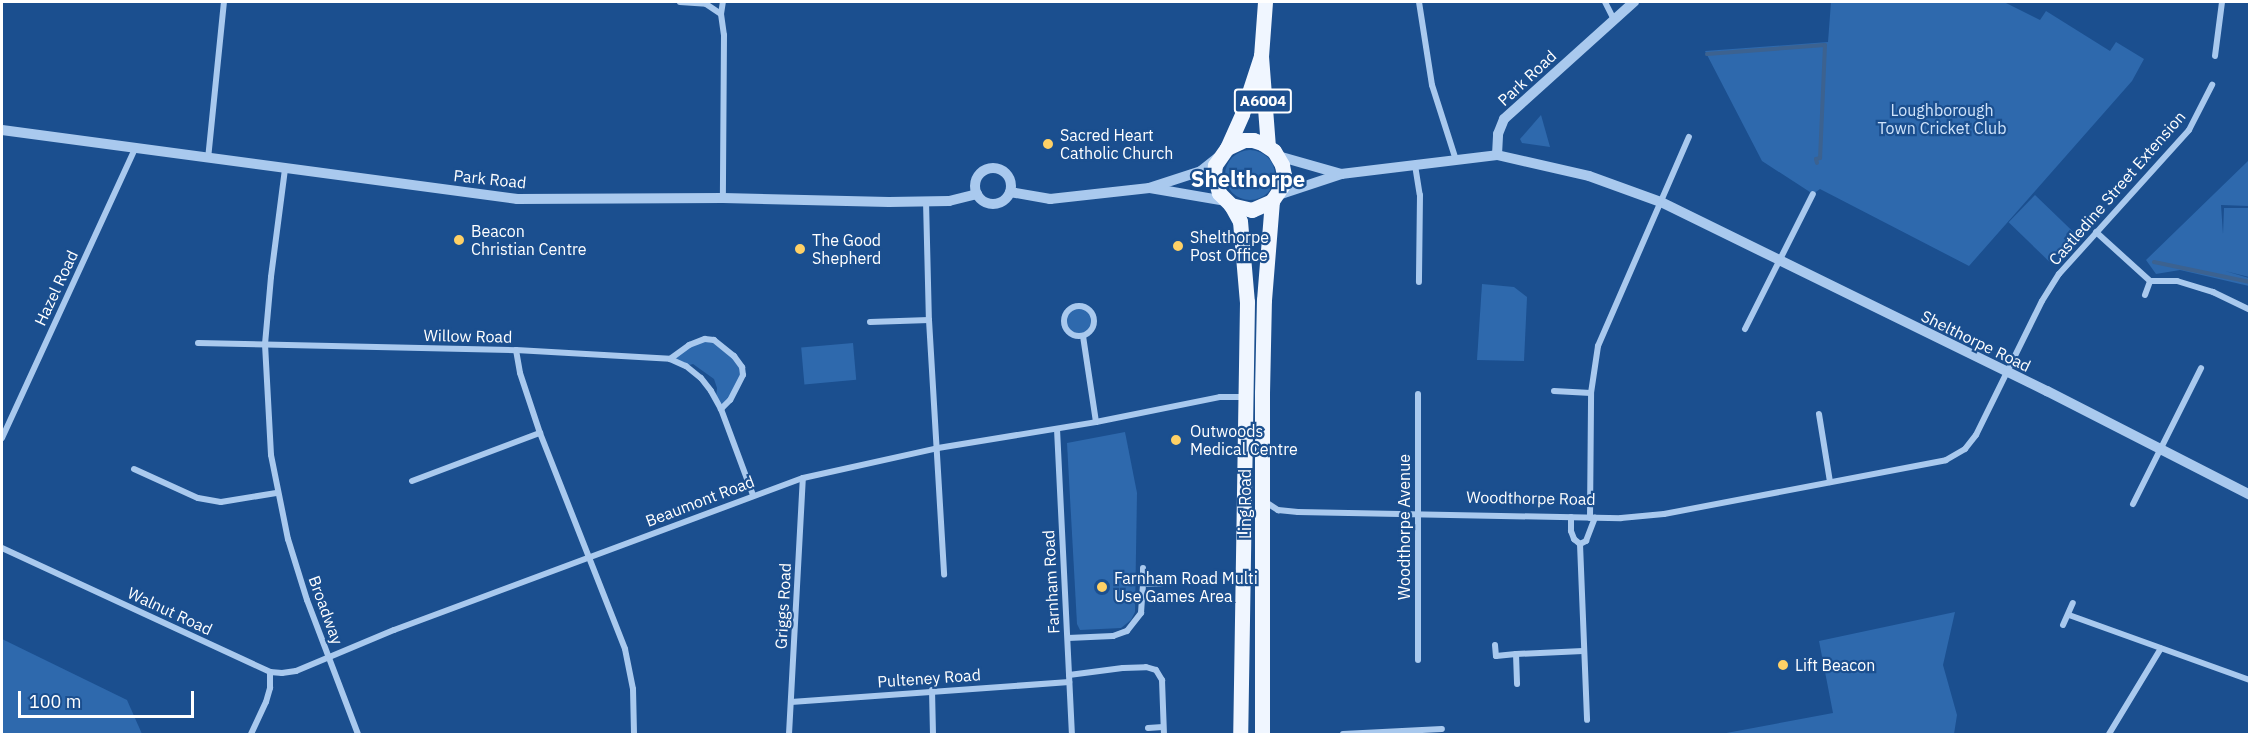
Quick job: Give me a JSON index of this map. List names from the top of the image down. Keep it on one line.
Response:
{"streets":{"main road":["A6004","Ling Road"],"street":["Park Road","Castledine Street Extension","Hazel Road","Willow Road","Shelthorpe Road","Woodthorpe Road","Beaumont Road","Woodthorpe Avenue","Farnham Road","Griggs Road","Broadway","Walnut Road","Pulteney Road"]},"crossings":[["Park Road","Hazel Road"],["Park Road","Shelthorpe Road"],["Park Road","Broadway"],["A6004","Ling Road"],["Castledine Street Extension","Shelthorpe Road"],["Castledine Street Extension","Woodthorpe Road"],["Willow Road","Beaumont Road"],["Willow Road","Broadway"],["Shelthorpe Road","Woodthorpe Road"],["Woodthorpe Road","Ling Road"],["Woodthorpe Road","Woodthorpe Avenue"],["Beaumont Road","Ling Road"],["Beaumont Road","Farnham Road"],["Beaumont Road","Griggs Road"],["Beaumont Road","Broadway"],["Beaumont Road","Walnut Road"],["Farnham Road","Pulteney Road"],["Griggs Road","Pulteney Road"],["Broadway","Walnut Road"]],"districts":["Shelthorpe"],"parks":["Loughborough Town Cricket Club"],"places":["Sacred Heart Catholic Church","Beacon Christian Centre","Shelthorpe Post Office","The Good Shepherd","Outwoods Medical Centre","Farnham Road Multi Use Games Area","Lift Beacon"],"scale_bar":"100 m"}
